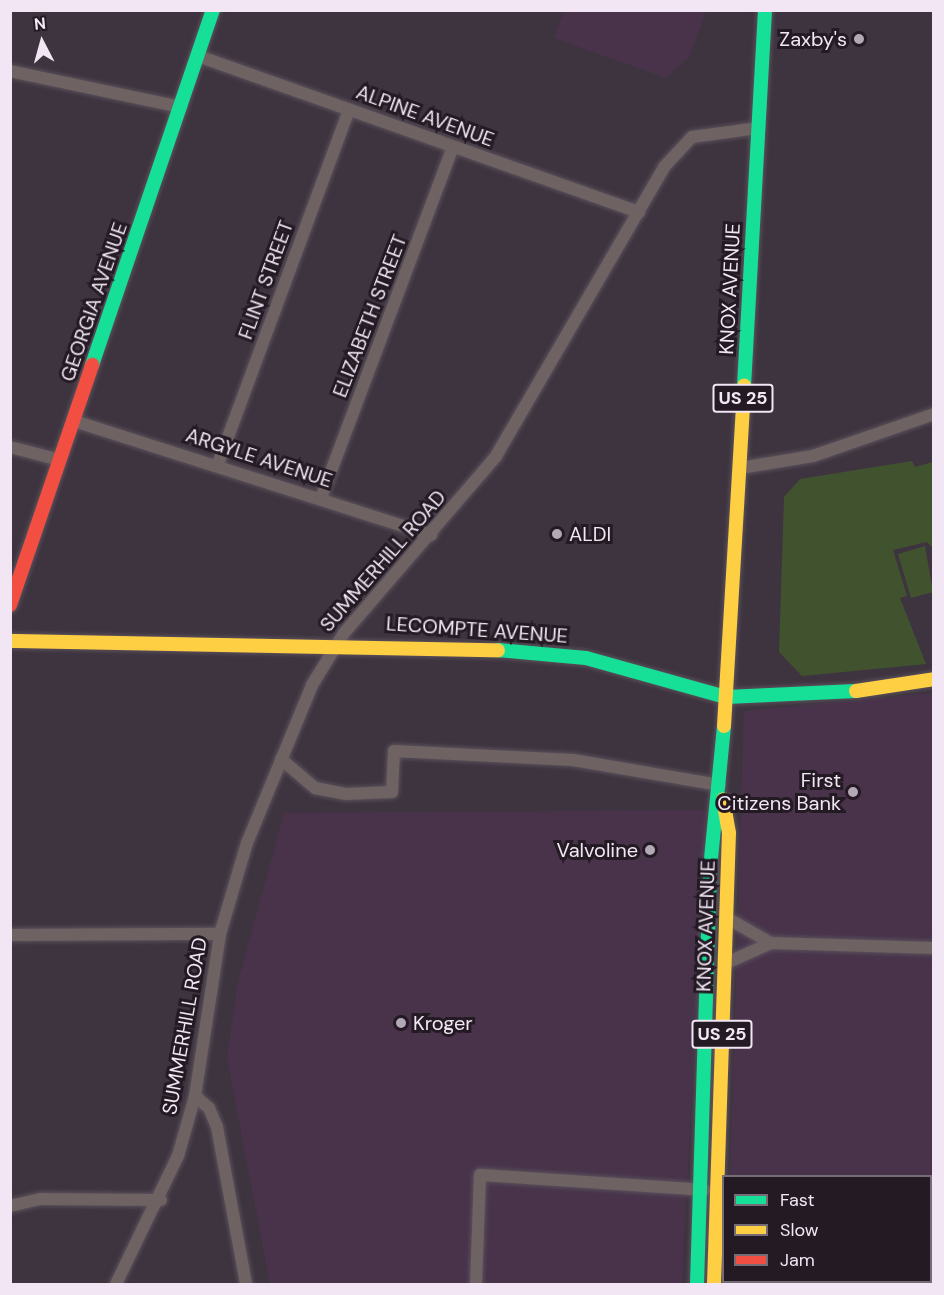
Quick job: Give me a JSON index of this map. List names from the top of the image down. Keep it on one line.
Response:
{"streets":{"main road":["KNOX AVENUE","GEORGIA AVENUE","US 25","LECOMPTE AVENUE"],"street":["ALPINE AVENUE","FLINT STREET","ELIZABETH STREET","ARGYLE AVENUE","SUMMERHILL ROAD"]},"crossings":[["ALPINE AVENUE","FLINT STREET"],["ALPINE AVENUE","GEORGIA AVENUE"],["ALPINE AVENUE","ELIZABETH STREET"],["ALPINE AVENUE","SUMMERHILL ROAD"],["FLINT STREET","ARGYLE AVENUE"],["KNOX AVENUE","SUMMERHILL ROAD"],["KNOX AVENUE","LECOMPTE AVENUE"],["GEORGIA AVENUE","ARGYLE AVENUE"],["ELIZABETH STREET","ARGYLE AVENUE"],["ARGYLE AVENUE","SUMMERHILL ROAD"],["SUMMERHILL ROAD","LECOMPTE AVENUE"]],"places":["Zaxby's","ALDI","First Citizens Bank","Valvoline","Kroger"],"legend":["Fast","Slow","Jam"],"north":"top"}
